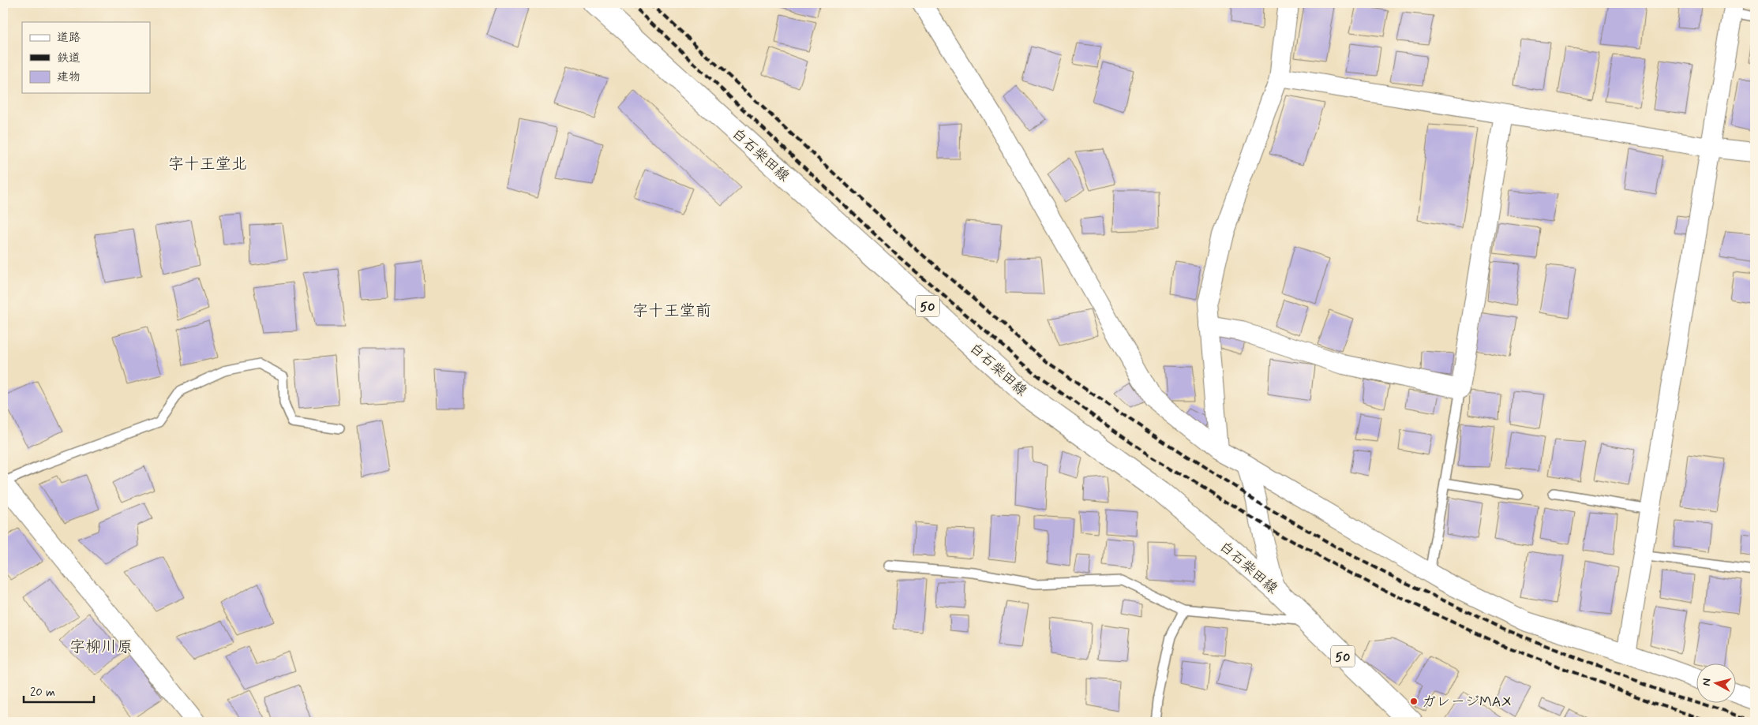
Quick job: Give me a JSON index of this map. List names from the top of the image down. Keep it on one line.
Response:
{"streets":{"main road":["白石柴田線","50"]},"districts":["字十王堂北","字十王堂前","字柳川原"],"places":["ガレージMAX"],"legend":["道路","鉄道","建物"],"scale_bar":"20 m","north":"left"}
